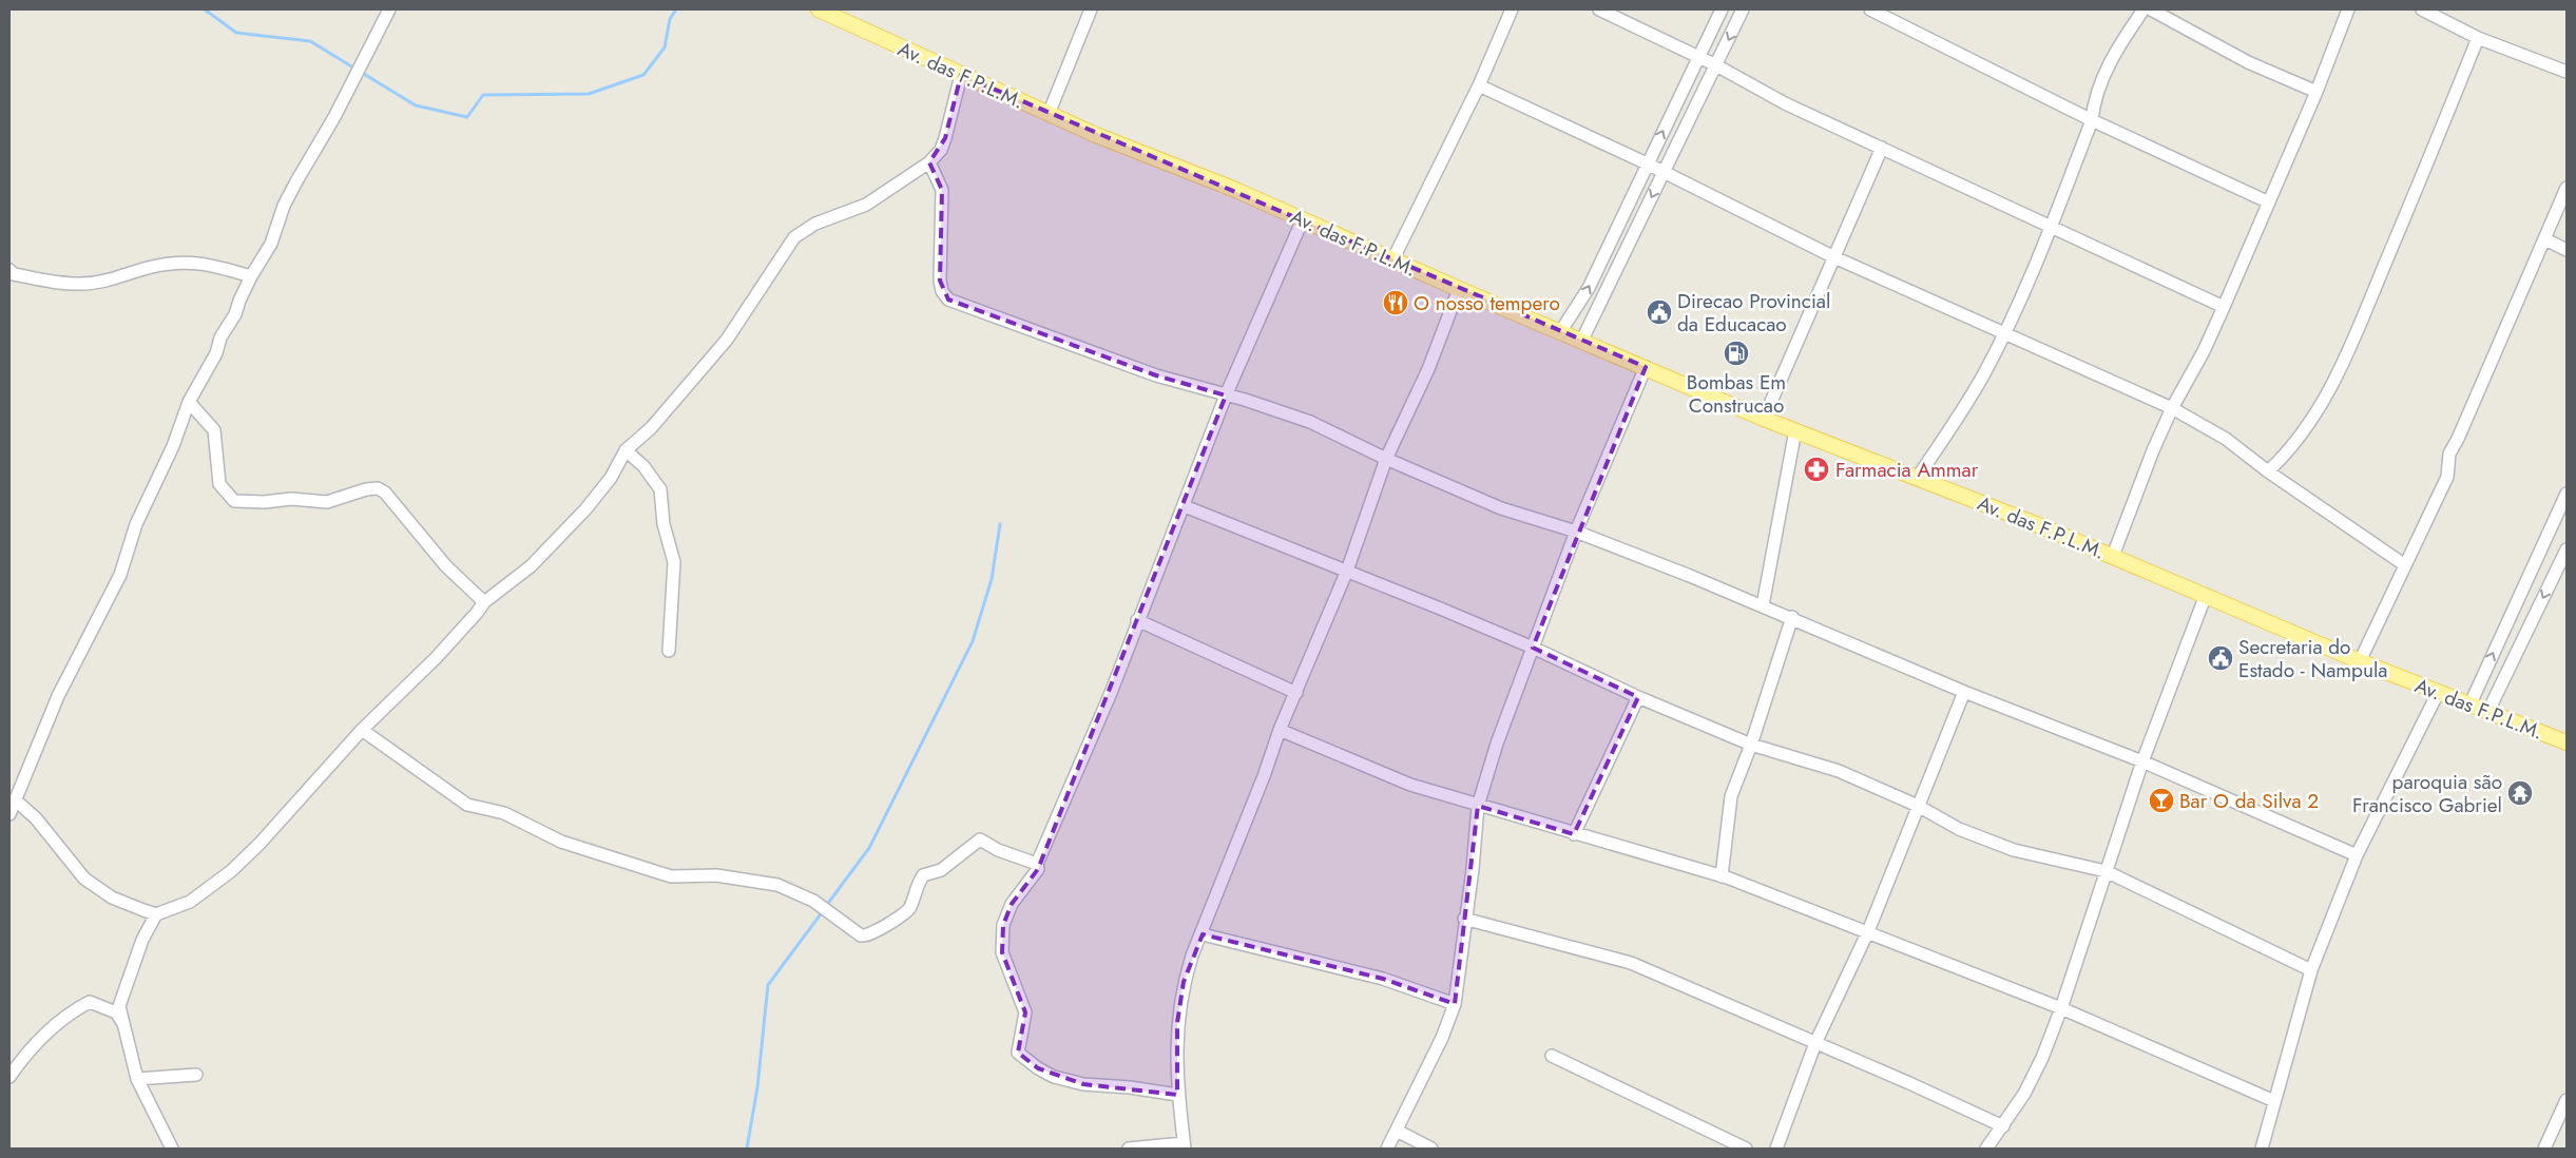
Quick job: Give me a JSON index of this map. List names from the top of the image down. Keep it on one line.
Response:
{"streets":{"main road":["Av. das F.P.L.M."]},"places":{"restaurant":["O nosso tempero"],"public building":["Direcao Provincial da Educacao","Secretaria do Estado - Nampula"],"fuel station":["Bombas Em Construcao"],"pharmacy":["Farmacia Ammar"],"temple":["paroquia são Francisco Gabriel"],"bar":["Bar O da Silva 2"]}}
